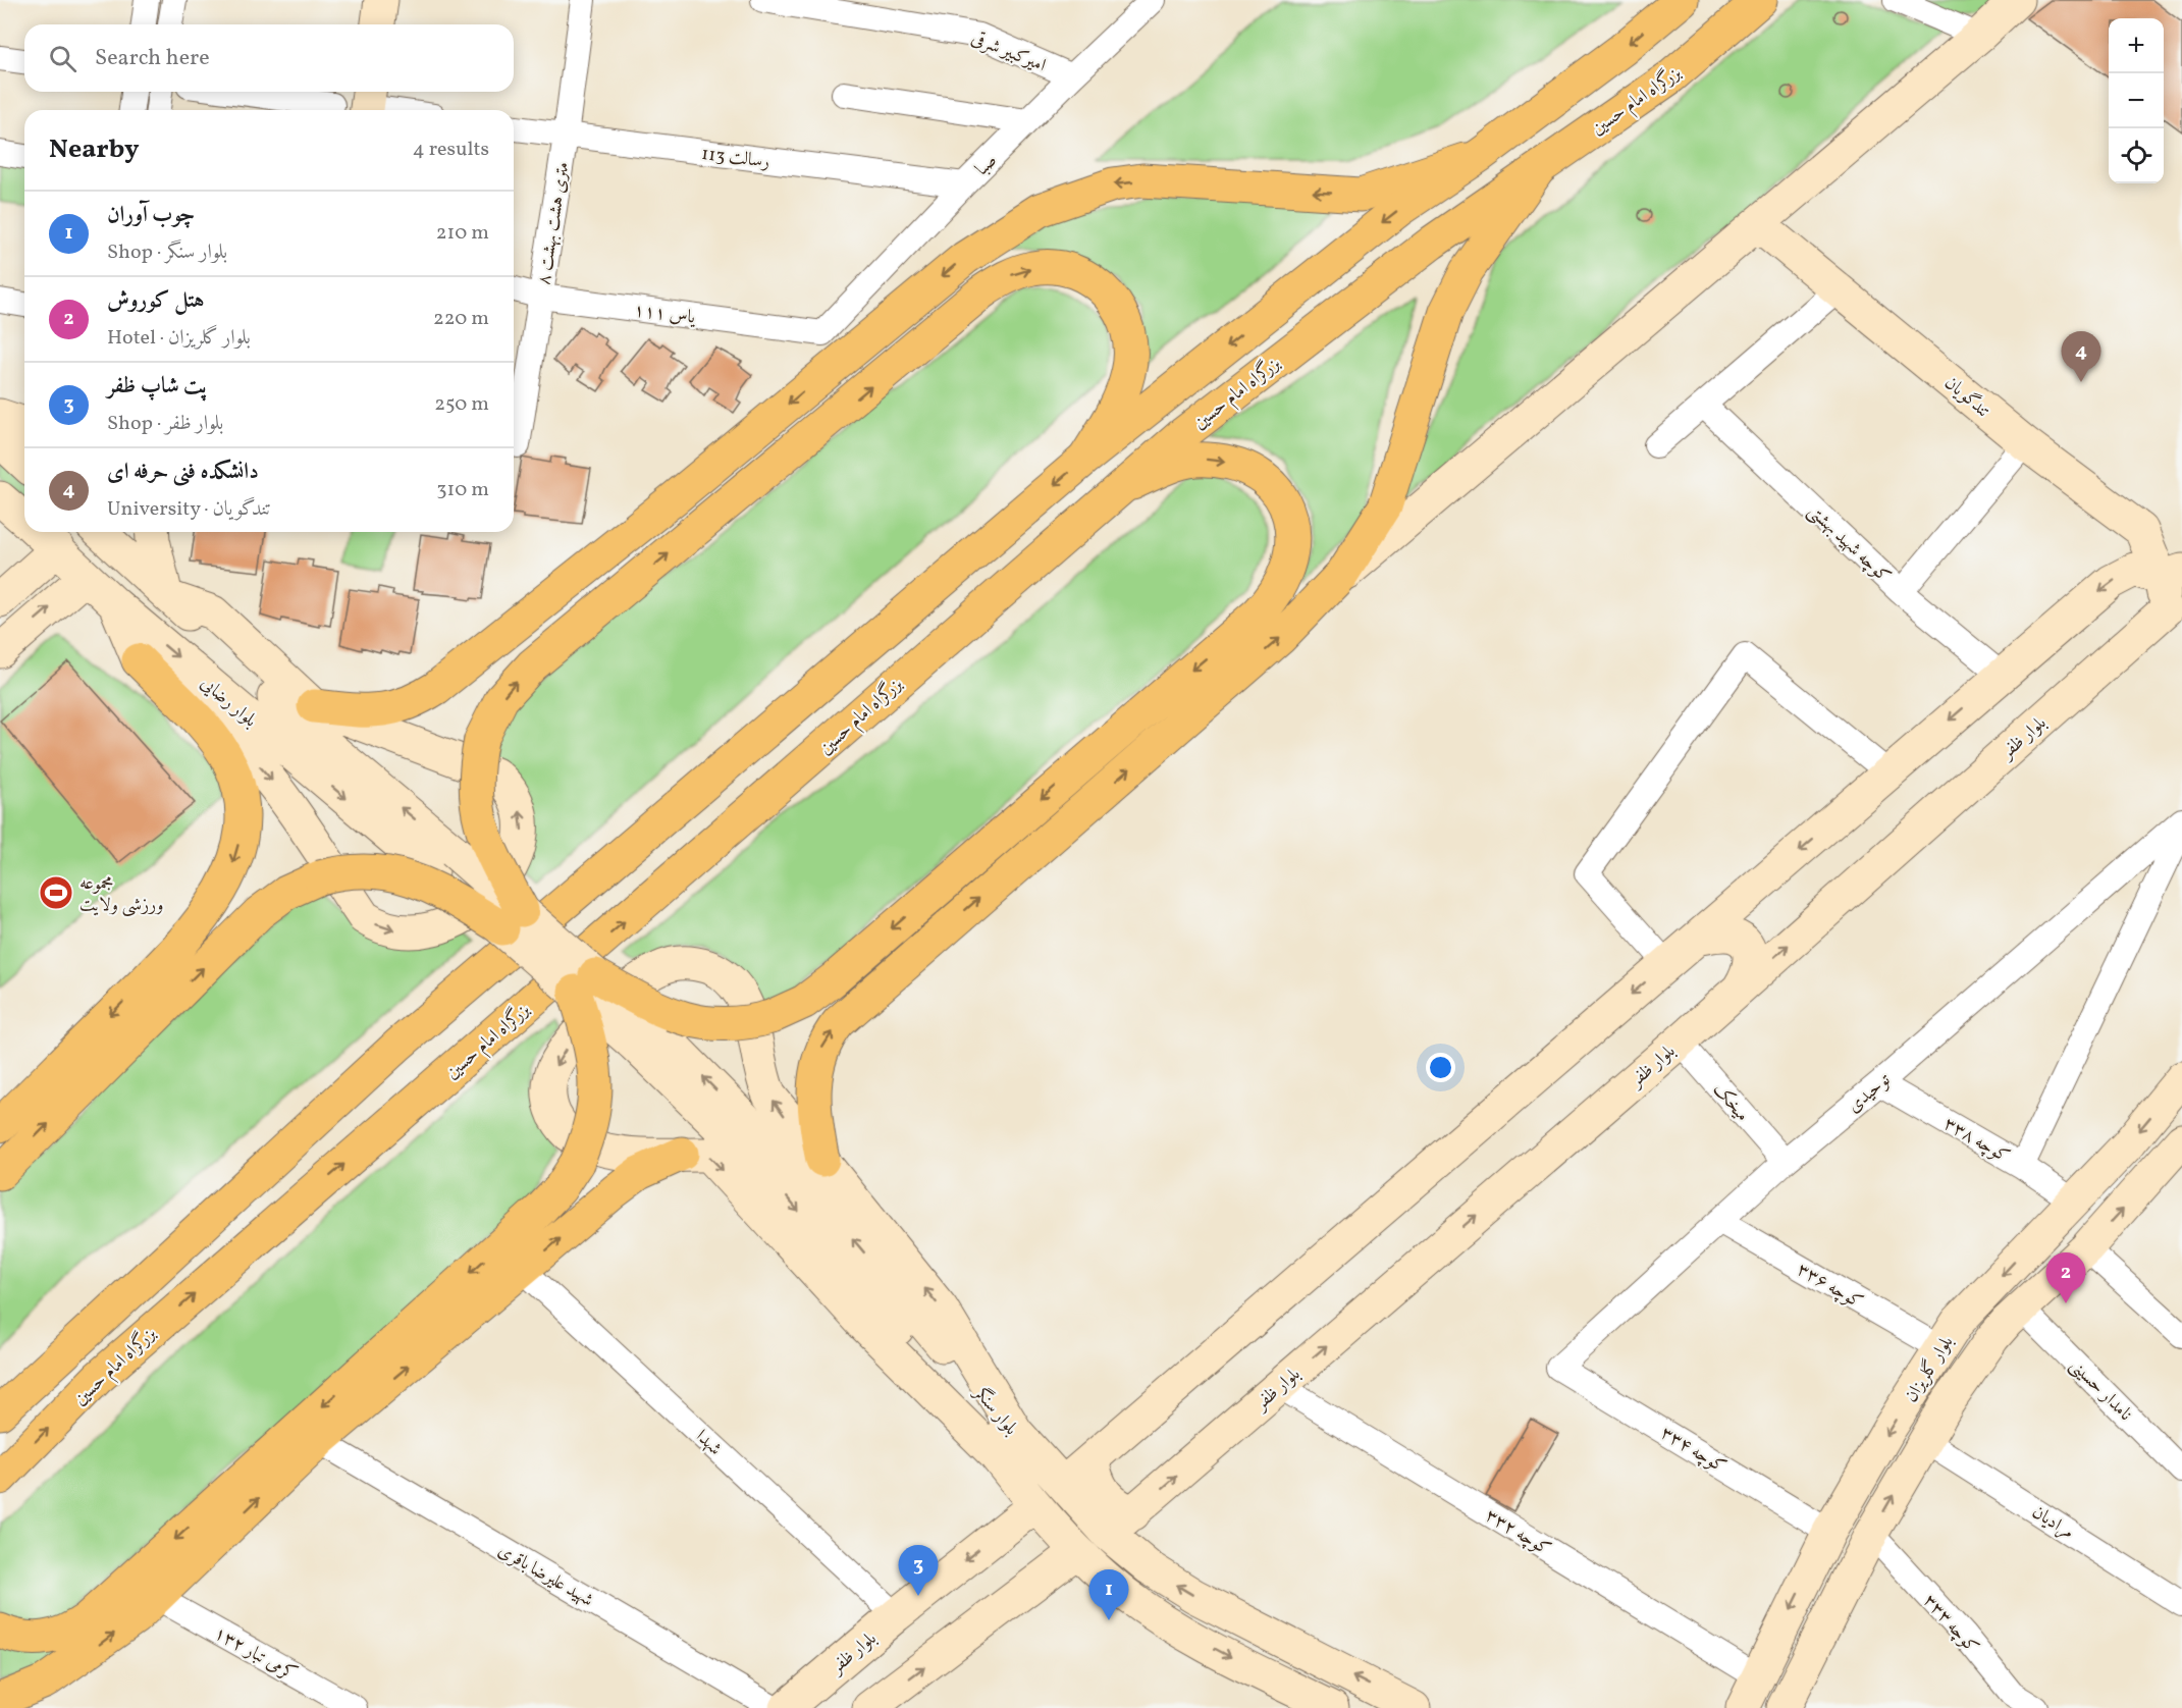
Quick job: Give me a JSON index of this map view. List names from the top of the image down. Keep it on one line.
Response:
{"streets":{"main road":["بزرگراه امام حسین","تندگویان","بلوار رضایی","بلوار ظفر","بلوار گلریزان","بلوار سنگر"],"street":["امیرکبیر شرقی","رسالت 113","صبا","۸ متری هشت بهشت","یاس ۱۱۱","کوچه شهید بهشتی","توحیدی","میخک","کوچه ۳۳۸","کوچه ۳۳۶","نامدار حسینی","شهدا","کوچه ۳۳۴","مرادیان","کوچه ۳۳۲","شهید علیرضا باقری","کوچه ۳۳۳","کرمی تبار ۱۳۲"]},"crossings":[["امیرکبیر شرقی","صبا"],["رسالت 113","صبا"],["رسالت 113","۸ متری هشت بهشت"],["صبا","یاس ۱۱۱"],["۸ متری هشت بهشت","یاس ۱۱۱"],["تندگویان","بلوار ظفر"],["بلوار رضایی","بلوار سنگر"],["بلوار ظفر","میخک"],["بلوار ظفر","بلوار سنگر"],["بلوار ظفر","شهدا"],["بلوار ظفر","کوچه ۳۳۲"],["توحیدی","میخک"],["توحیدی","کوچه ۳۳۸"],["توحیدی","کوچه ۳۳۶"],["توحیدی","کوچه ۳۳۴"],["کوچه ۳۳۸","بلوار گلریزان"],["کوچه ۳۳۶","بلوار گلریزان"],["بلوار گلریزان","نامدار حسینی"],["بلوار گلریزان","کوچه ۳۳۴"],["بلوار گلریزان","مرادیان"],["بلوار گلریزان","کوچه ۳۳۲"],["بلوار گلریزان","کوچه ۳۳۳"]],"places":{"sports":["مجموعه ورزشی ولایت"]},"page":{"map_buttons":["+","−"],"search":"Search here","heading":["Nearby","4 results"],"list":[{"mark":"1","name":"چوب آوران","note":"Shop · بلوار سنگر","value":"210 m"},{"mark":"2","name":"هتل کوروش","note":"Hotel · بلوار گلریزان","value":"220 m"},{"mark":"3","name":"پت شاپ ظفر","note":"Shop · بلوار ظفر","value":"250 m"},{"mark":"4","name":"دانشکده فنی حرفه ای","note":"University · تندگویان","value":"310 m"}],"pins":["4","2","3","1"]}}
